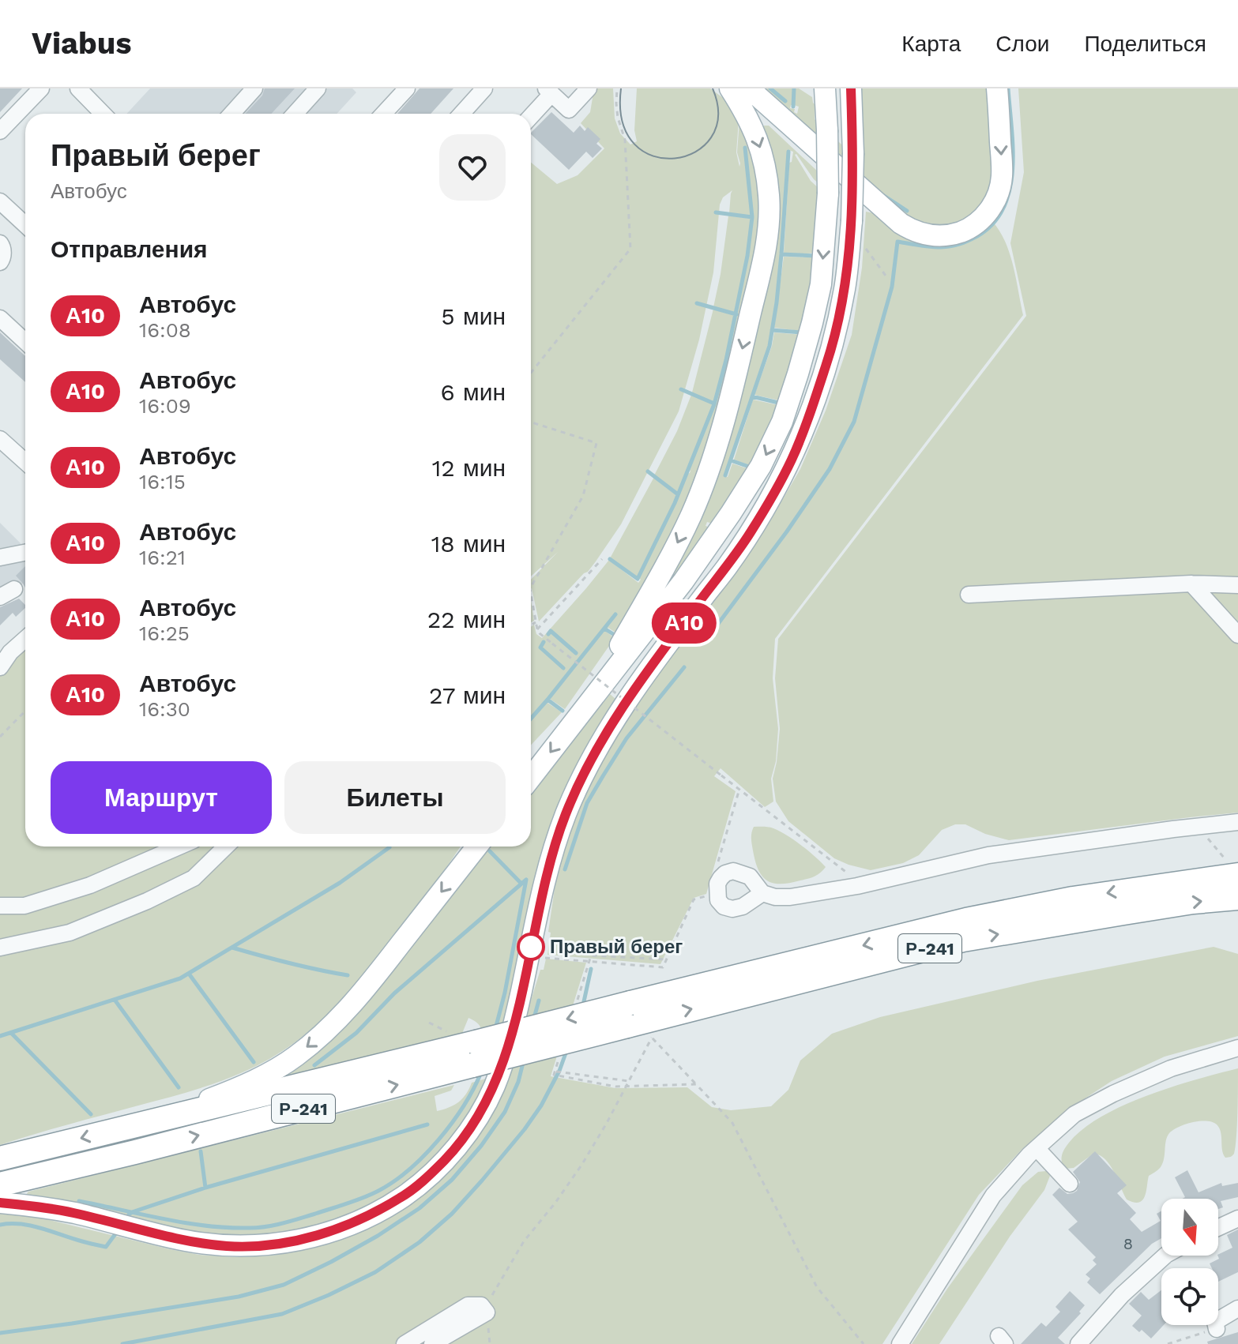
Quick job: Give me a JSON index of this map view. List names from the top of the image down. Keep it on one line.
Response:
{"streets":{"highway":["Р-241"]},"places":["Правый берег"],"lines":["bus line А10"],"house_numbers":["8"],"north":"bottom","page":{"header":"Viabus","nav":["Карта","Слои","Поделиться"],"on_map":"А10","heading":[["Правый берег","Автобус"],"Отправления"],"list":[{"mark":"А10","name":"Автобус","note":"16:08","value":"5 мин"},{"mark":"А10","name":"Автобус","note":"16:09","value":"6 мин"},{"mark":"А10","name":"Автобус","note":"16:15","value":"12 мин"},{"mark":"А10","name":"Автобус","note":"16:21","value":"18 мин"},{"mark":"А10","name":"Автобус","note":"16:25","value":"22 мин"},{"mark":"А10","name":"Автобус","note":"16:30","value":"27 мин"}],"buttons":["Маршрут","Билеты"]}}
